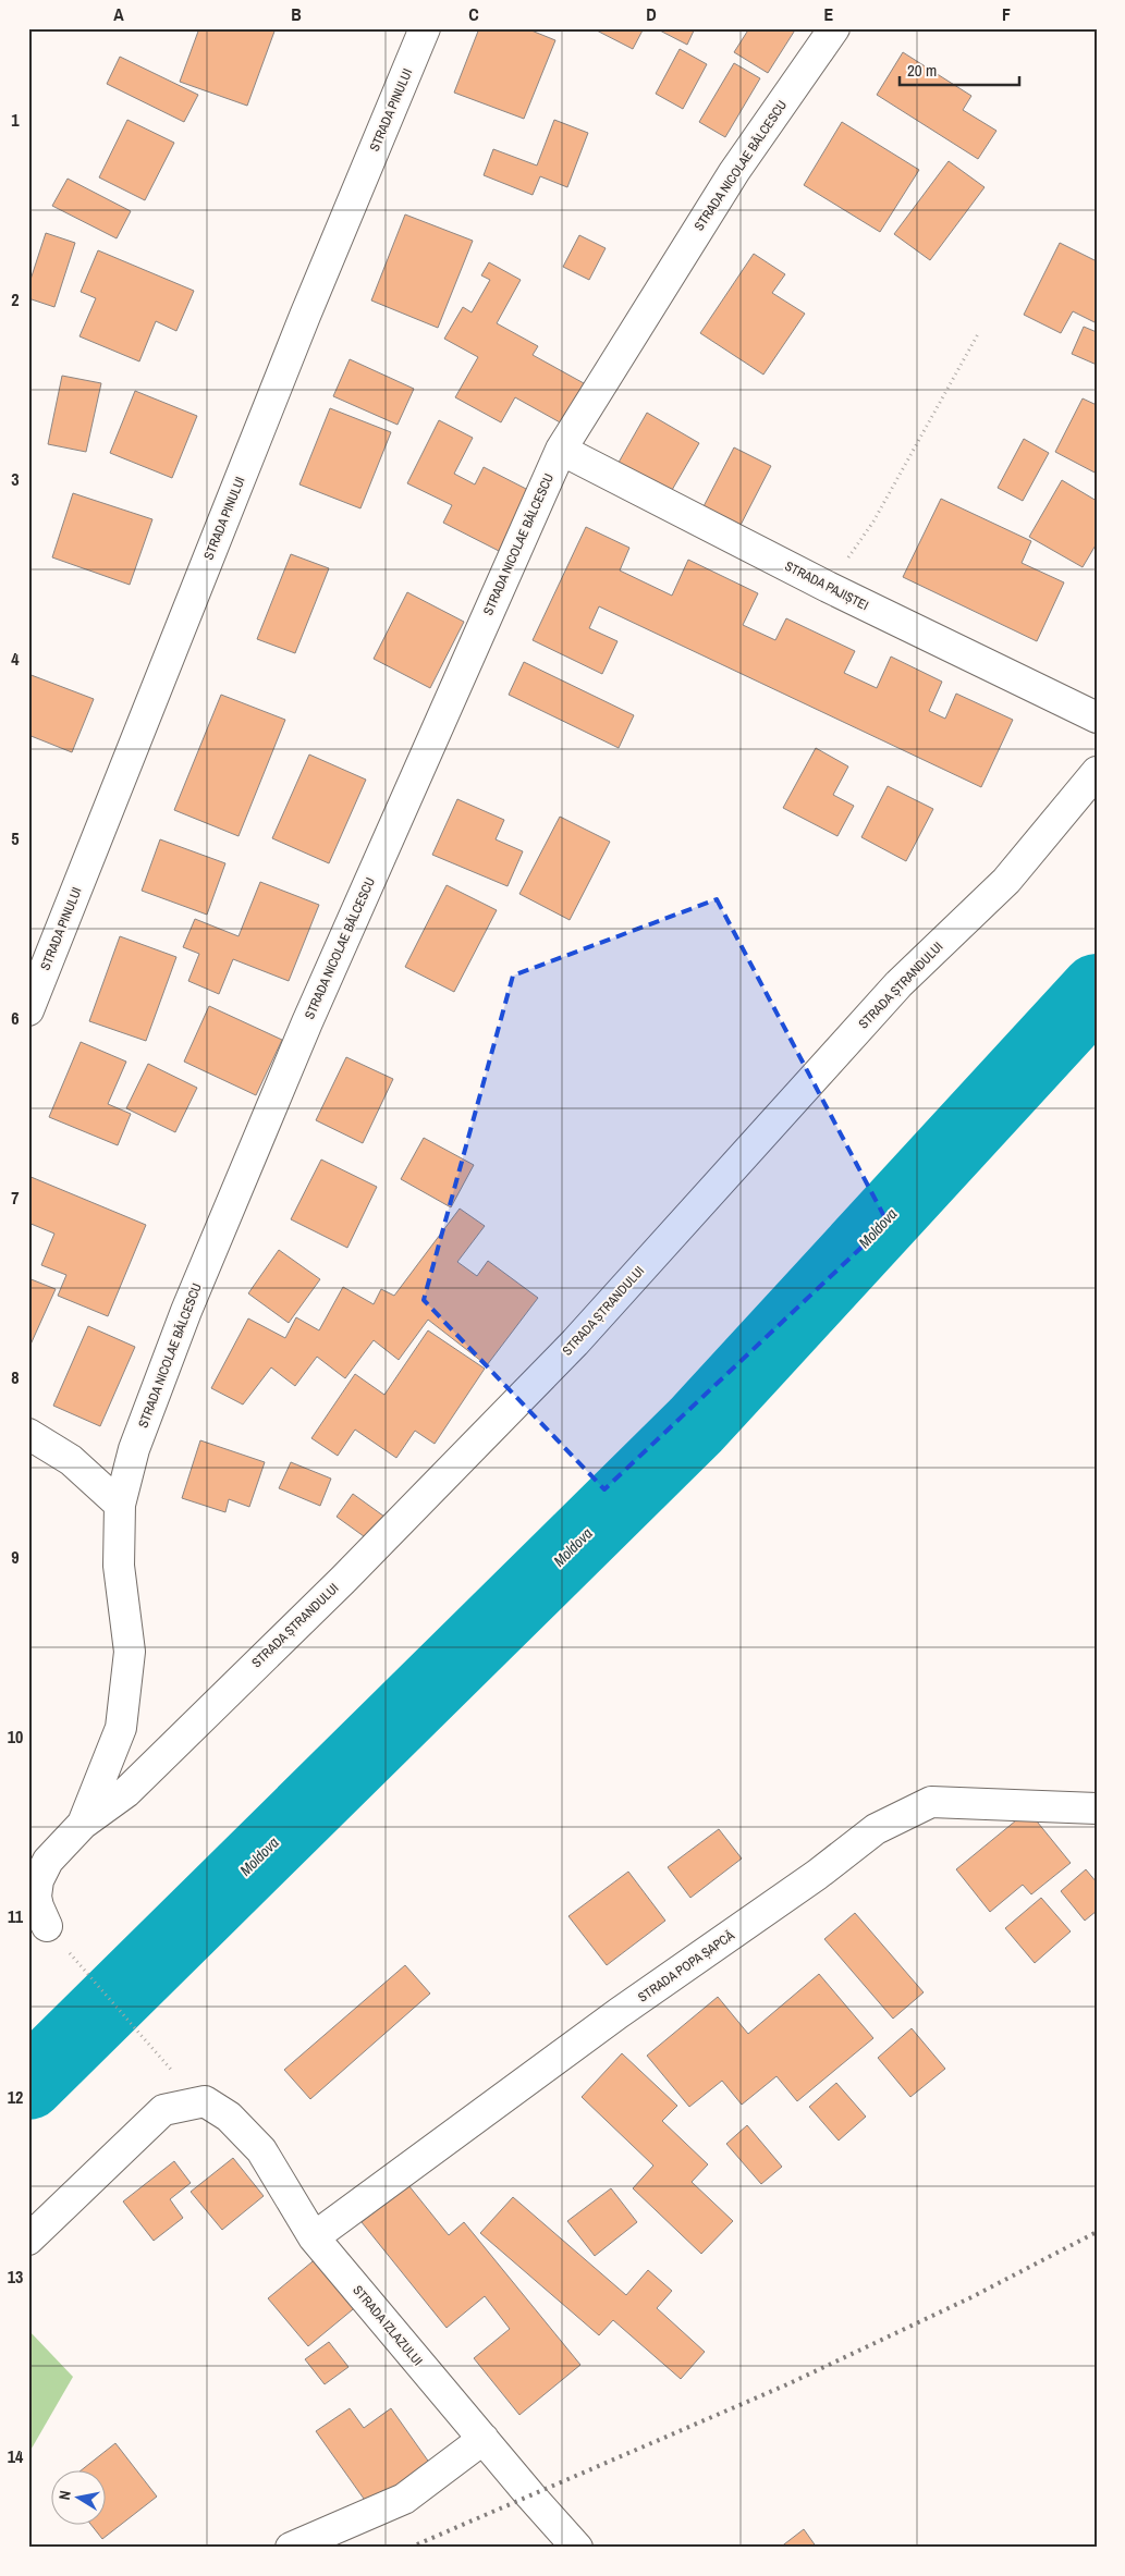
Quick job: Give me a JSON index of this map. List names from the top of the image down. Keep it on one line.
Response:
{"streets":{"street":["STRADA PINULUI","STRADA NICOLAE BĂLCESCU","STRADA PAJIȘTEI","STRADA ȘTRANDULUI","STRADA POPA ȘAPCĂ","STRADA IZLAZULUI"]},"crossings":[["STRADA NICOLAE BĂLCESCU","STRADA PAJIȘTEI"],["STRADA NICOLAE BĂLCESCU","STRADA ȘTRANDULUI"],["STRADA POPA ȘAPCĂ","STRADA IZLAZULUI"]],"water":["Moldova"],"scale_bar":"20 m","north":"left","grid":{"columns":["A","B","C","D","E","F"],"rows":["1","2","3","4","5","6","7","8","9","10","11","12","13","14"]}}
